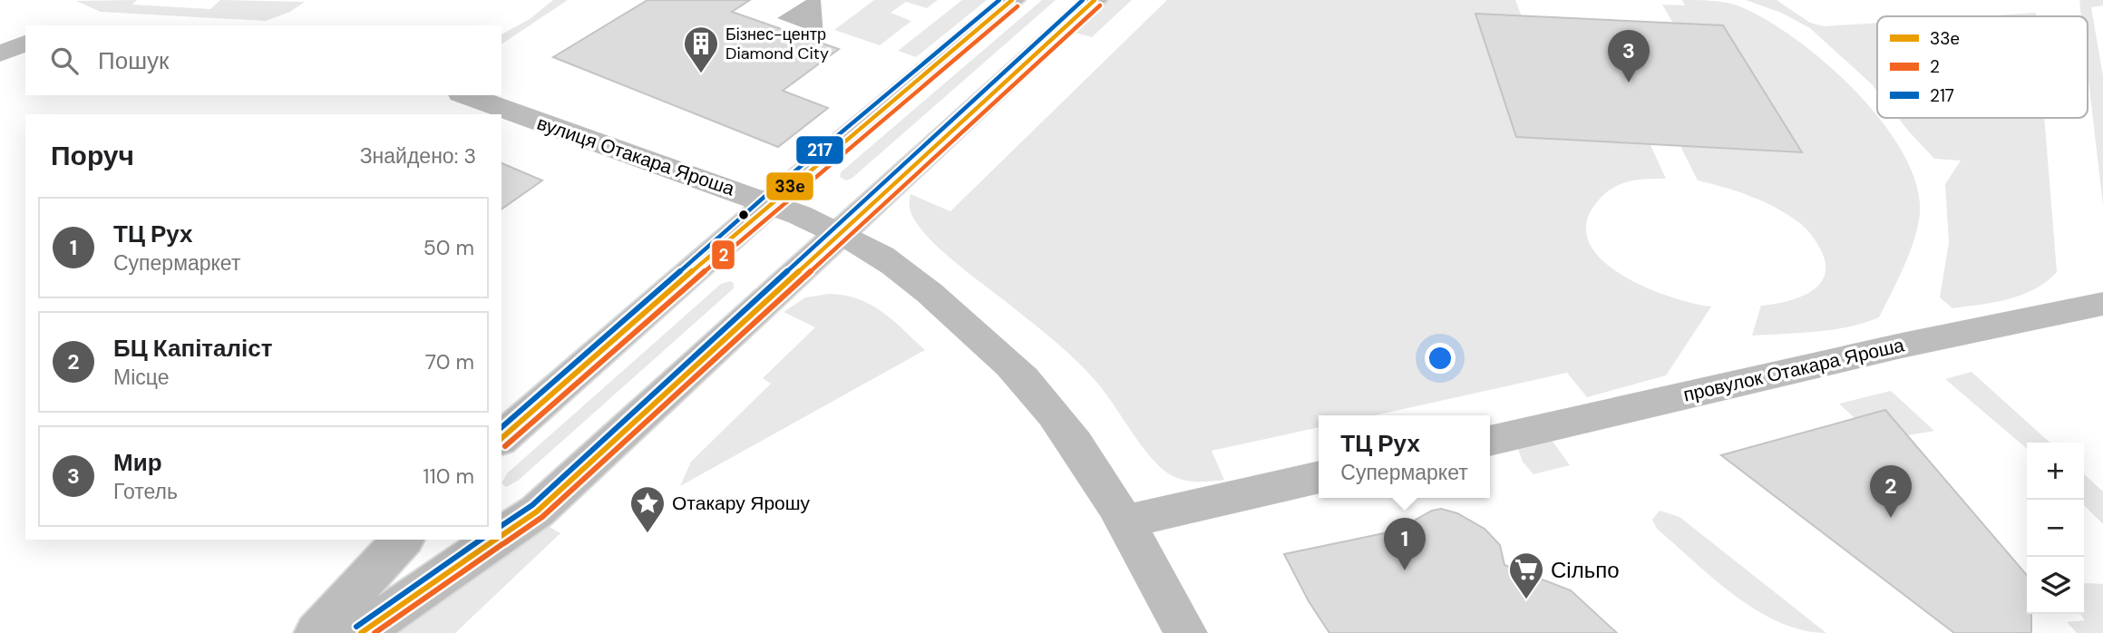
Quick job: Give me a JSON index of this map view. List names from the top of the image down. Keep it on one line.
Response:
{"streets":{"main road":["вулиця Отакара Яроша","провулок Отакара Яроша"]},"places":{"building":["Бізнес-центр Diamond City"],"place":["Отакару Ярошу"],"supermarket":["Сільпо"]},"lines":["transit line 33е","transit line 217","transit line 2"],"legend":["33е","2","217"],"page":{"search":"Пошук","pins":["3","2","1"],"heading":["Поруч","Знайдено: 3"],"list":[{"mark":"1","name":"ТЦ Рух","note":"Супермаркет","value":"50 m"},{"mark":"2","name":"БЦ Капіталіст","note":"Місце","value":"70 m"},{"mark":"3","name":"Мир","note":"Готель","value":"110 m"}],"popup":["ТЦ Рух","Супермаркет"],"map_buttons":["+","−"]}}
